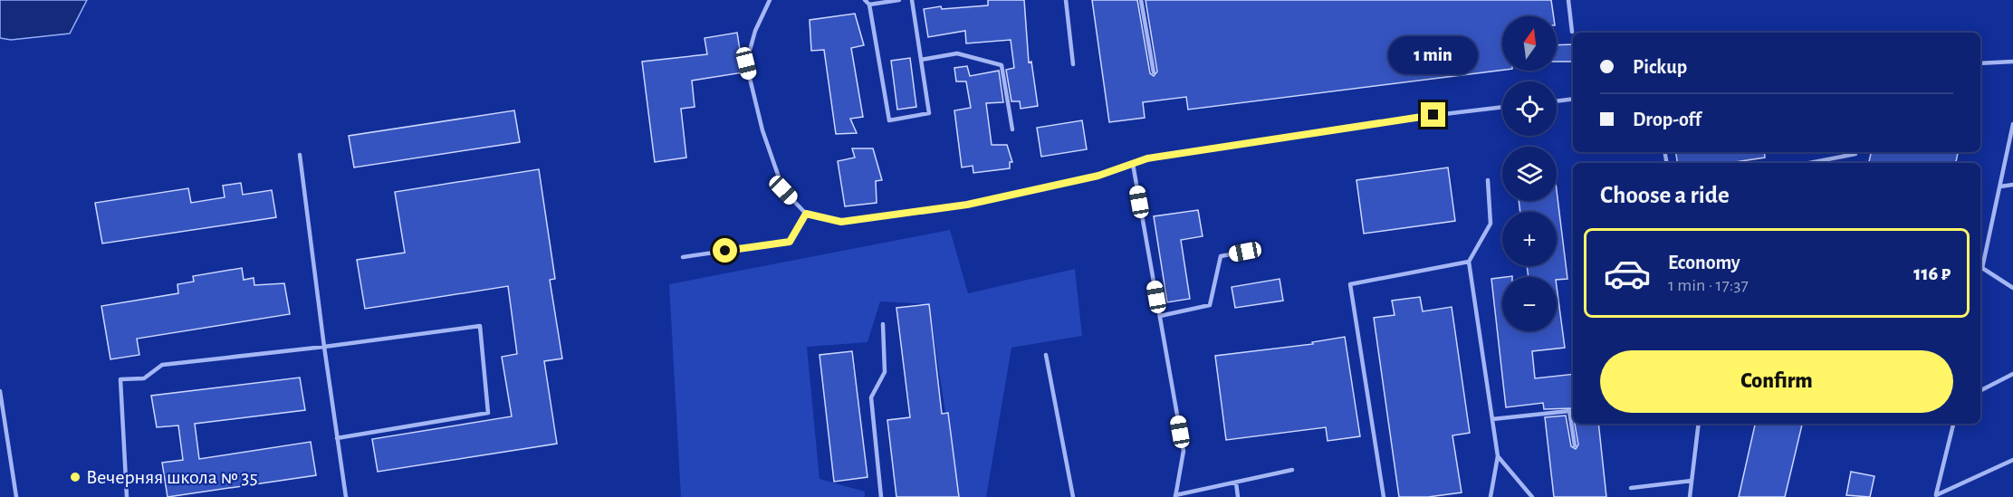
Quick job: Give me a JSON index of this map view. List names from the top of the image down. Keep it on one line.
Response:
{"places":["Вечерняя школа № 35"],"north":"top","page":{"map_buttons":["+","−"],"banner":["Pickup","Drop-off"],"bubble":"1 min","heading":"Choose a ride","list":[{"name":"Economy","note":"1 min · 17:37","value":"116 ₽"}],"buttons":"Confirm"}}
